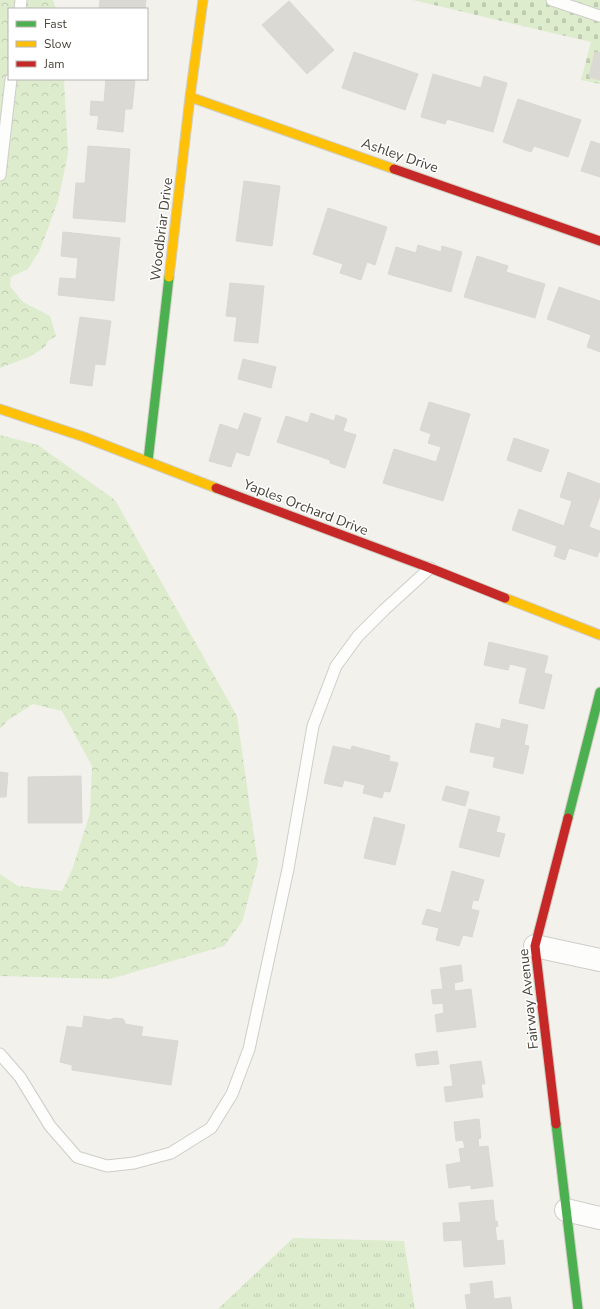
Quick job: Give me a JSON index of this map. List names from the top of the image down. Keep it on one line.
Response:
{"streets":{"street":["Ashley Drive","Woodbriar Drive","Yaples Orchard Drive","Fairway Avenue"]},"crossings":[["Ashley Drive","Woodbriar Drive"],["Woodbriar Drive","Yaples Orchard Drive"]],"legend":["Fast","Slow","Jam"]}
